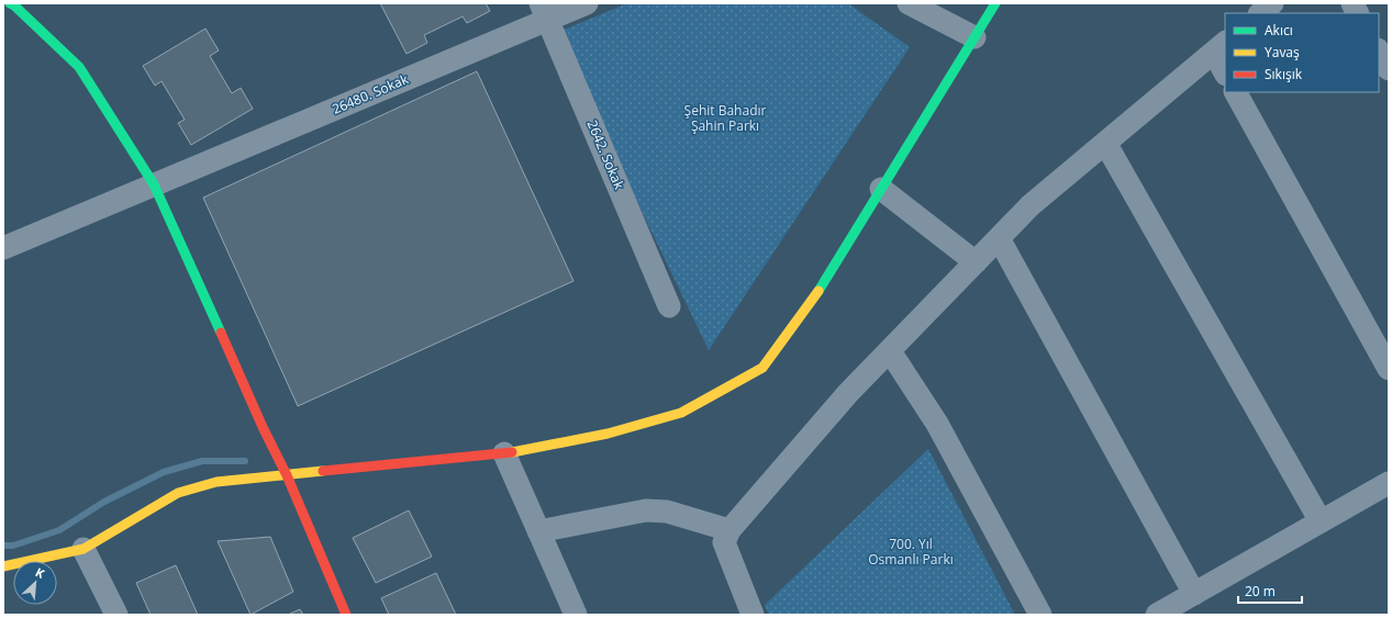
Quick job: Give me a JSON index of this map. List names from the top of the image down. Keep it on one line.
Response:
{"streets":{"street":["26480. Sokak","2642. Sokak"]},"crossings":[["26480. Sokak","2642. Sokak"]],"parks":["Şehit Bahadır Şahin Parkı","700. Yıl Osmanlı Parkı"],"legend":["Akıcı","Yavaş","Sıkışık"],"scale_bar":"20 m","north":"top right"}
